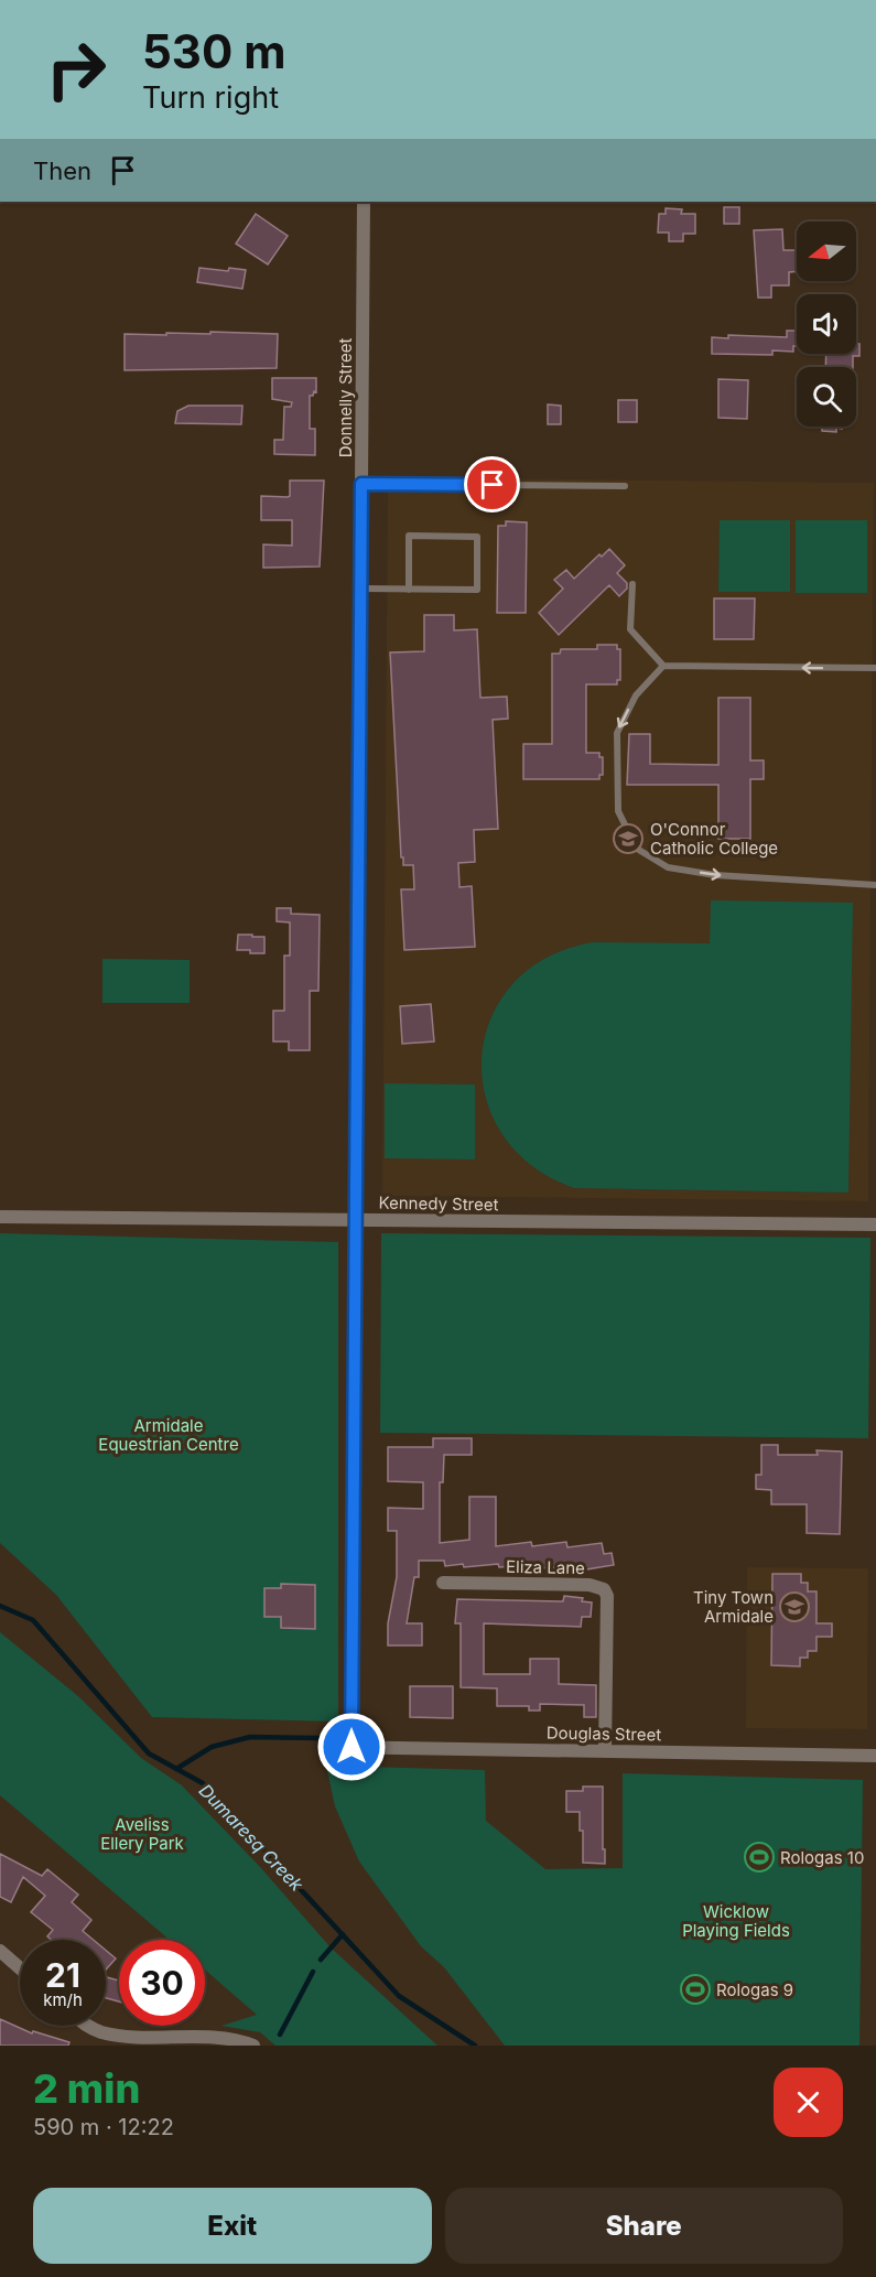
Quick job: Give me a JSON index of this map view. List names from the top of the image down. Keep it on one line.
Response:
{"streets":{"street":["Donnelly Street","Kennedy Street","Eliza Lane","Douglas Street"]},"crossings":[["Donnelly Street","Kennedy Street"],["Donnelly Street","Douglas Street"],["Eliza Lane","Douglas Street"]],"water":["Dumaresq Creek"],"parks":["Armidale Equestrian Centre","Aveliss Ellery Park","Wicklow Playing Fields"],"places":{"school or university":["O'Connor Catholic College","Tiny Town Armidale"],"sports":["Rologas 10","Rologas 9"]},"north":"left","page":{"turn":["530 m","Turn right"],"then":"Then","speed":"21 km/h","limit":"30","heading":["2 min","590 m · 12:22"],"buttons":["Exit","Share"]}}
